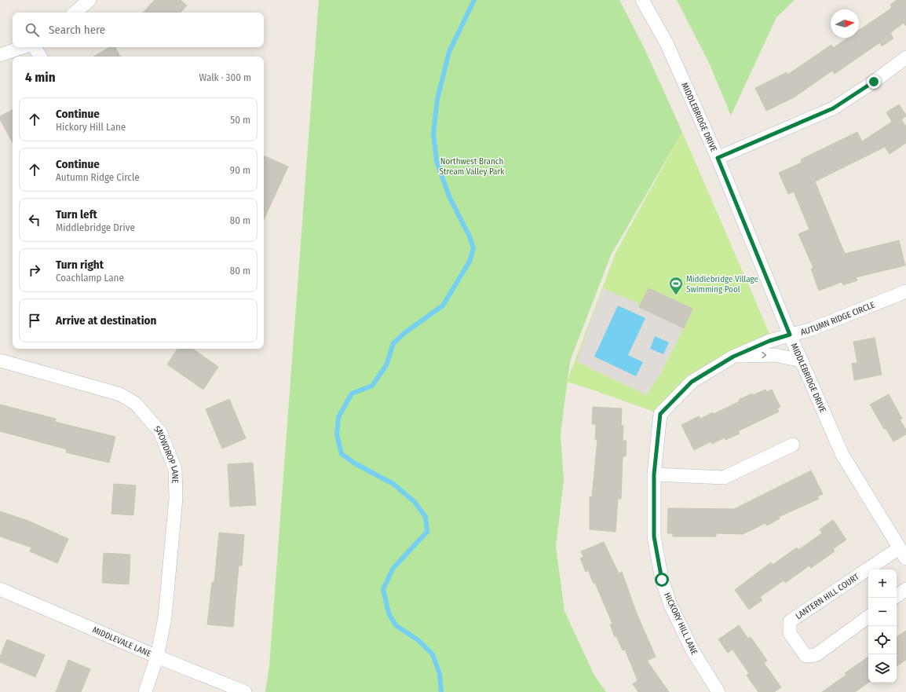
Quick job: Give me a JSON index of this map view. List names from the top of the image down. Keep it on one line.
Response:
{"streets":{"street":["MIDDLEBRIDGE DRIVE","AUTUMN RIDGE CIRCLE","SNOWDROP LANE","LANTERN HILL COURT","HICKORY HILL LANE","MIDDLEVALE LANE"]},"crossings":[["MIDDLEBRIDGE DRIVE","AUTUMN RIDGE CIRCLE"],["MIDDLEBRIDGE DRIVE","LANTERN HILL COURT"],["AUTUMN RIDGE CIRCLE","HICKORY HILL LANE"],["SNOWDROP LANE","MIDDLEVALE LANE"]],"parks":["Northwest Branch Stream Valley Park"],"places":{"sports":["Middlebridge Village Swimming Pool"]},"north":"right","page":{"search":"Search here","heading":["4 min","Walk · 300 m"],"list":[["Continue","Hickory Hill Lane","50 m"],["Continue","Autumn Ridge Circle","90 m"],["Turn left","Middlebridge Drive","80 m"],["Turn right","Coachlamp Lane","80 m"],"Arrive at destination"],"map_buttons":["+","−"]}}
